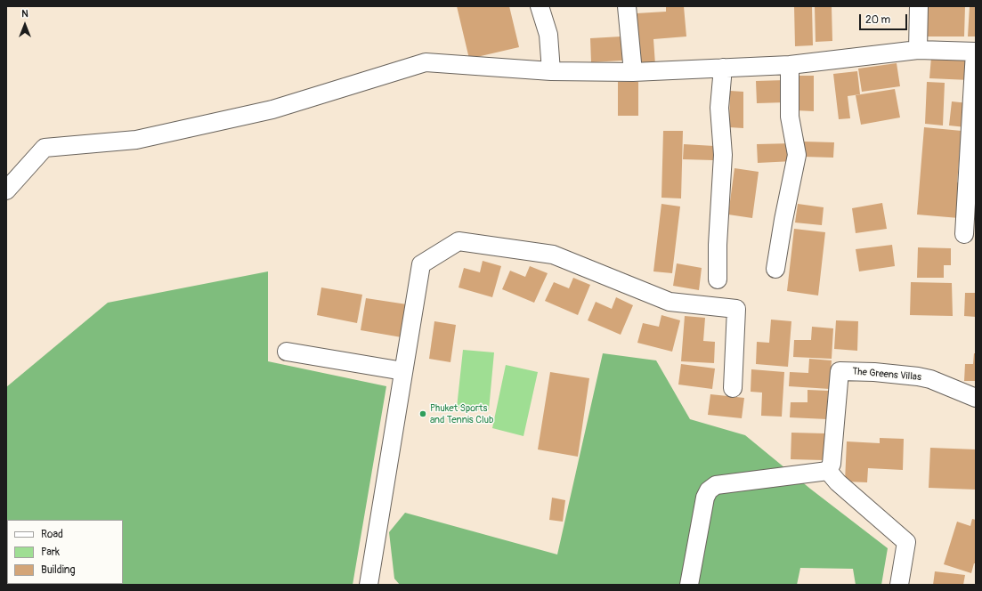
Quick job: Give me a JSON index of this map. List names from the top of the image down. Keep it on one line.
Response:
{"streets":{"street":["The Greens Villas"]},"places":["Phuket Sports and Tennis Club"],"legend":["Road","Park","Building"],"scale_bar":"20 m","north":"top"}
